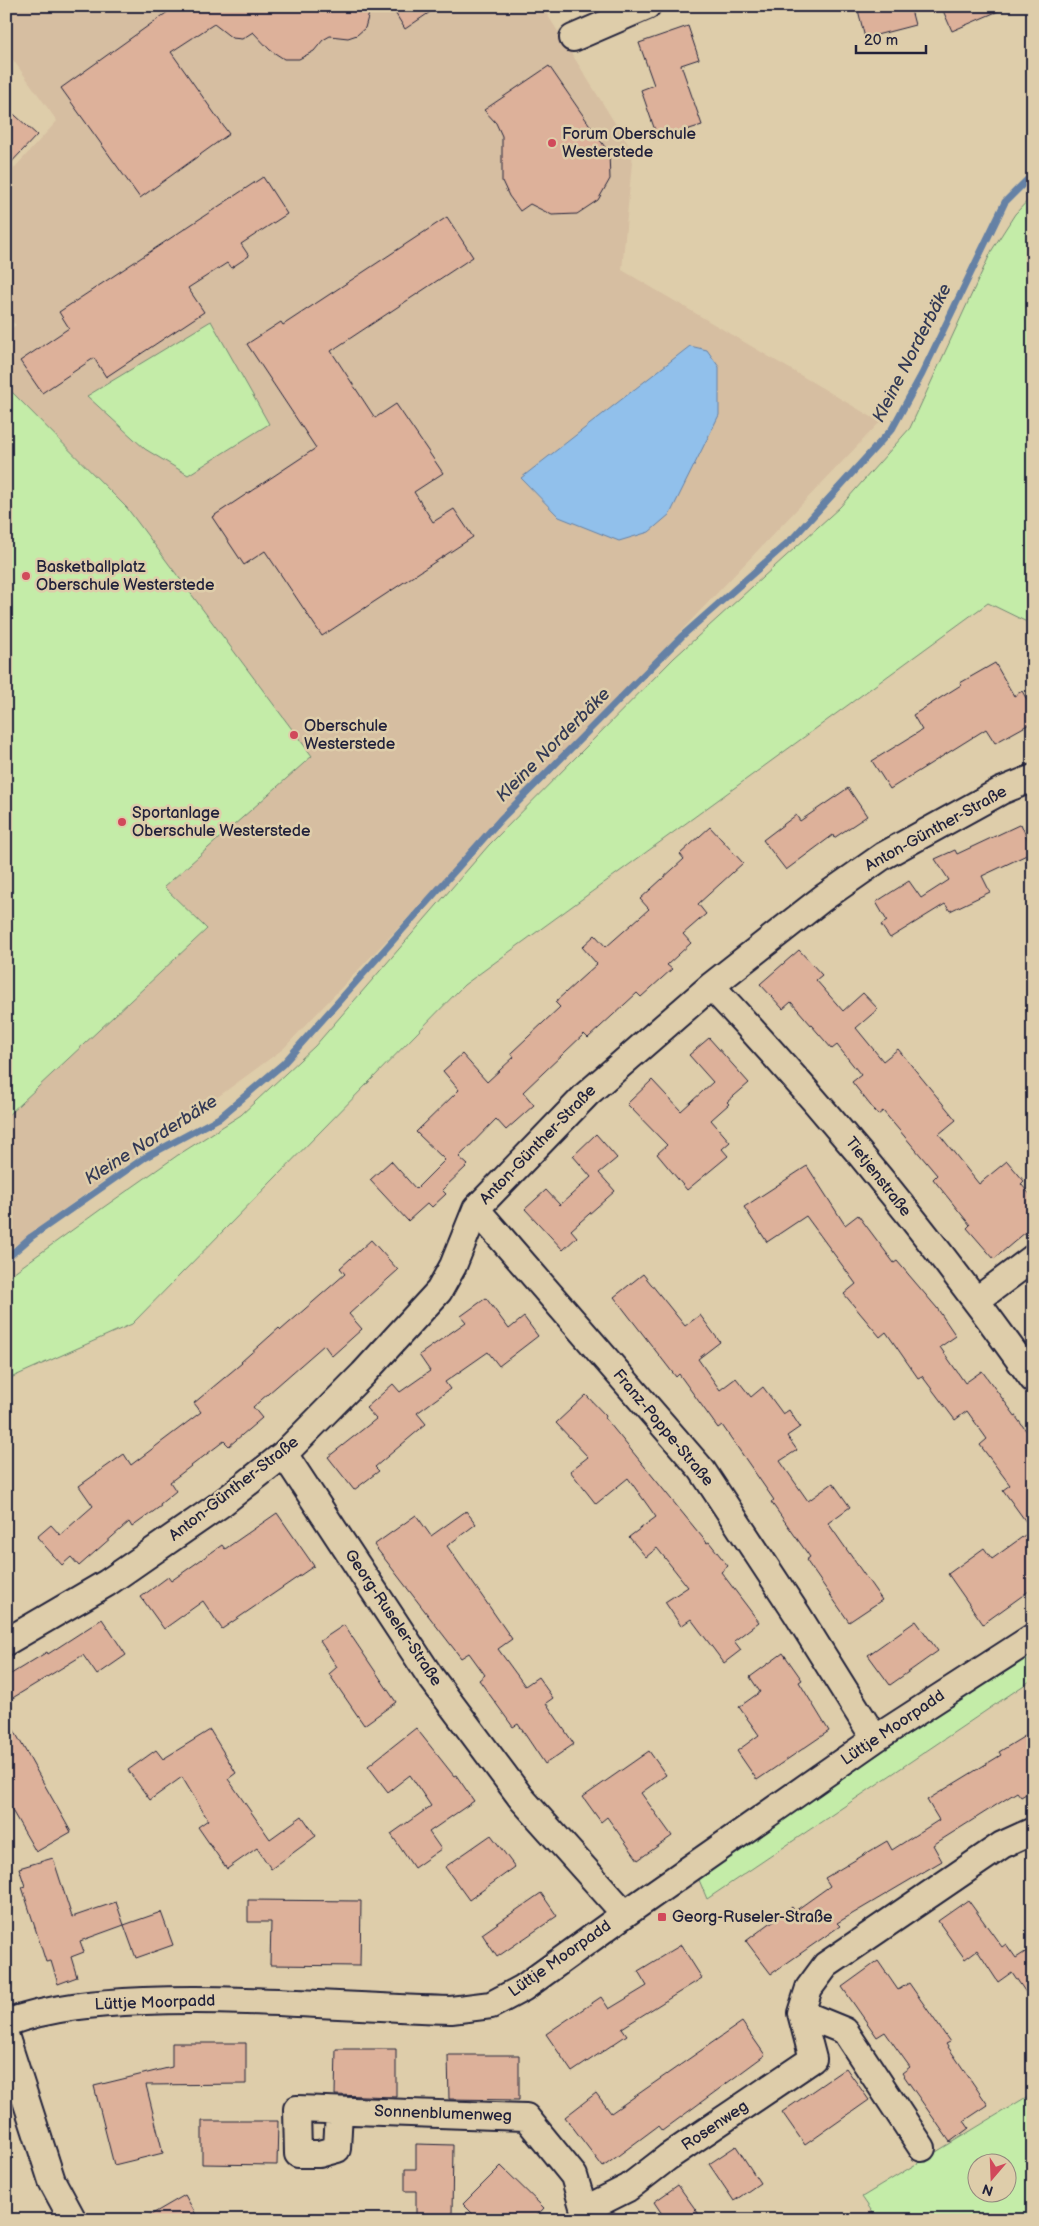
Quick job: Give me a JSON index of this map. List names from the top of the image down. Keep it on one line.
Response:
{"streets":{"street":["Anton-Günther-Straße","Tietjenstraße","Franz-Poppe-Straße","Georg-Ruseler-Straße","Lüttje Moorpadd","Sonnenblumenweg","Rosenweg"]},"crossings":[["Anton-Günther-Straße","Tietjenstraße"],["Anton-Günther-Straße","Franz-Poppe-Straße"],["Anton-Günther-Straße","Georg-Ruseler-Straße"],["Franz-Poppe-Straße","Lüttje Moorpadd"],["Georg-Ruseler-Straße","Lüttje Moorpadd"],["Sonnenblumenweg","Rosenweg"]],"water":["Kleine Norderbäke"],"places":{"other":["Forum Oberschule Westerstede","Basketballplatz Oberschule Westerstede","Oberschule Westerstede","Sportanlage Oberschule Westerstede"],"transit":["Georg-Ruseler-Straße"]},"scale_bar":"20 m","north":"bottom"}
